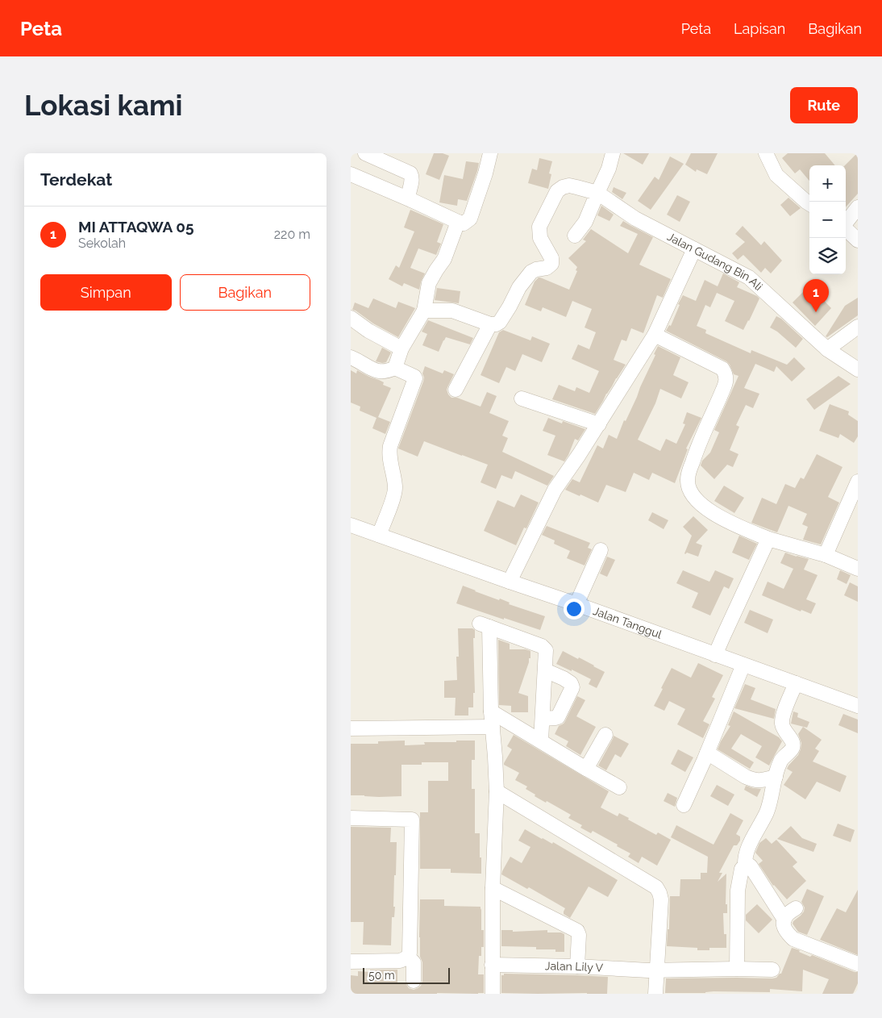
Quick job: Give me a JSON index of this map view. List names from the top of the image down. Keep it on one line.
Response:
{"streets":{"street":["Jalan Gudang Bin Ali","Jalan Tanggul","Jalan Lily V"]},"scale_bar":"50 m","page":{"header":"Peta","nav":["Peta","Lapisan","Bagikan"],"buttons":["Rute",["Simpan","Bagikan"]],"title":"Lokasi kami","heading":"Terdekat","map_buttons":["+","−"],"list":[{"mark":"1","name":"MI ATTAQWA 05","note":"Sekolah","value":"220 m"}],"pins":"1","scale":"50 m"}}
